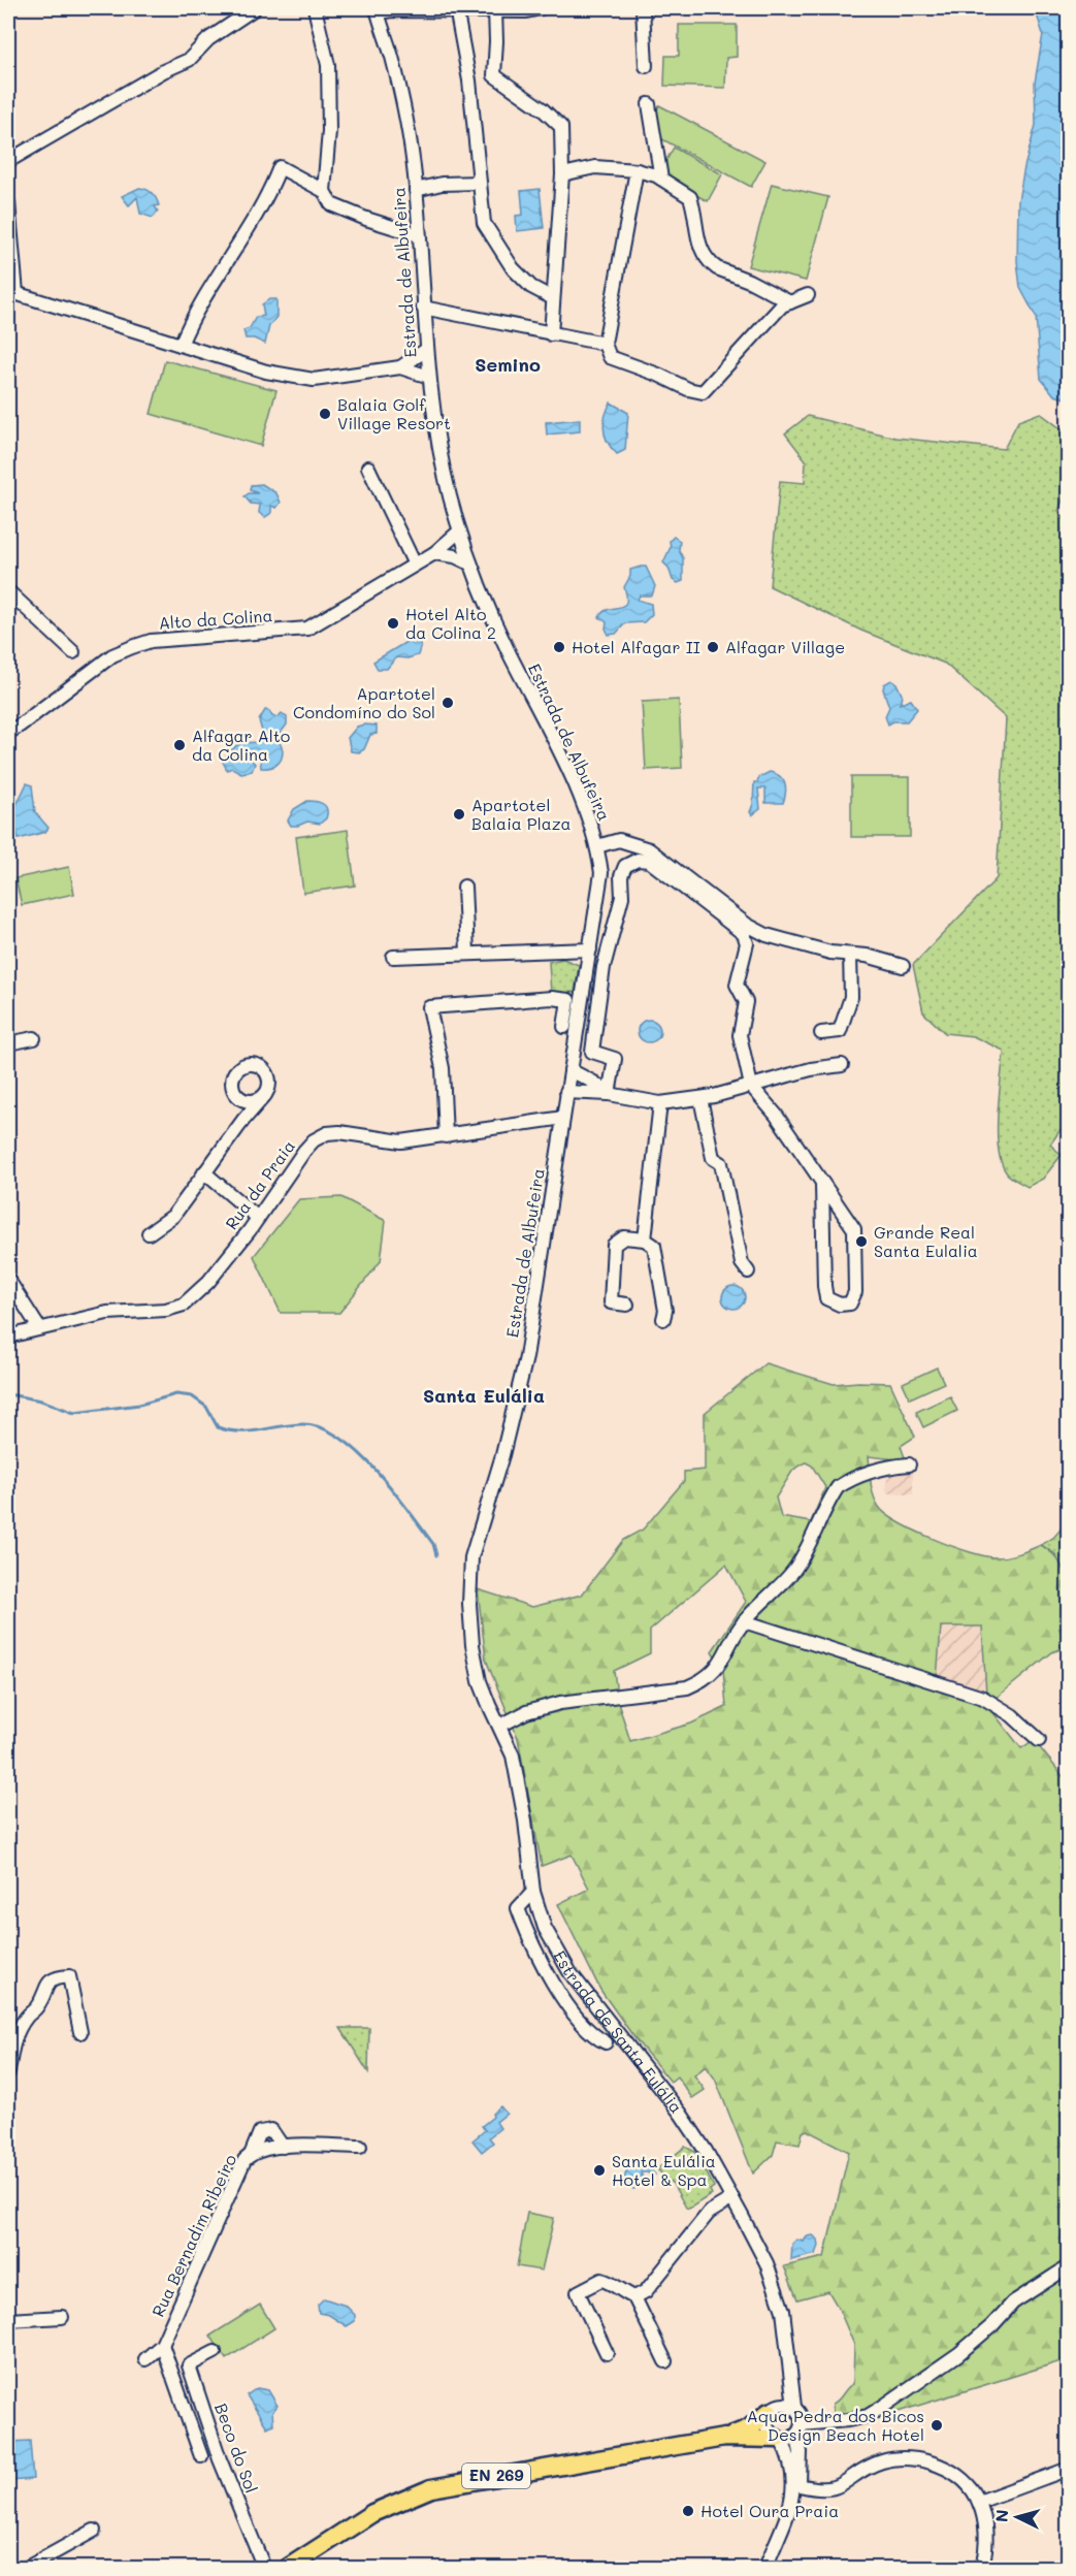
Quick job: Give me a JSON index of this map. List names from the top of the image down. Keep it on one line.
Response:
{"streets":{"main road":["Estrada de Santa Eulália","EN 269"],"street":["Estrada de Albufeira","Alto da Colina","Rua da Praia","Rua Bernadim Ribeiro","Beco do Sol"]},"crossings":[["Estrada de Albufeira","Alto da Colina"],["Estrada de Albufeira","Rua da Praia"],["Estrada de Albufeira","Estrada de Santa Eulália"]],"districts":["Semino","Santa Eulália"],"places":["Balaia Golf Village Resort","Hotel Alto da Colina 2","Hotel Alfagar II","Alfagar Village","Apartotel Condomíno do Sol","Alfagar Alto da Colina","Apartotel Balaia Plaza","Grande Real Santa Eulalia","Santa Eulália Hotel & Spa","Aqua Pedra dos Bicos Design Beach Hotel","Hotel Oura Praia"],"north":"left"}
